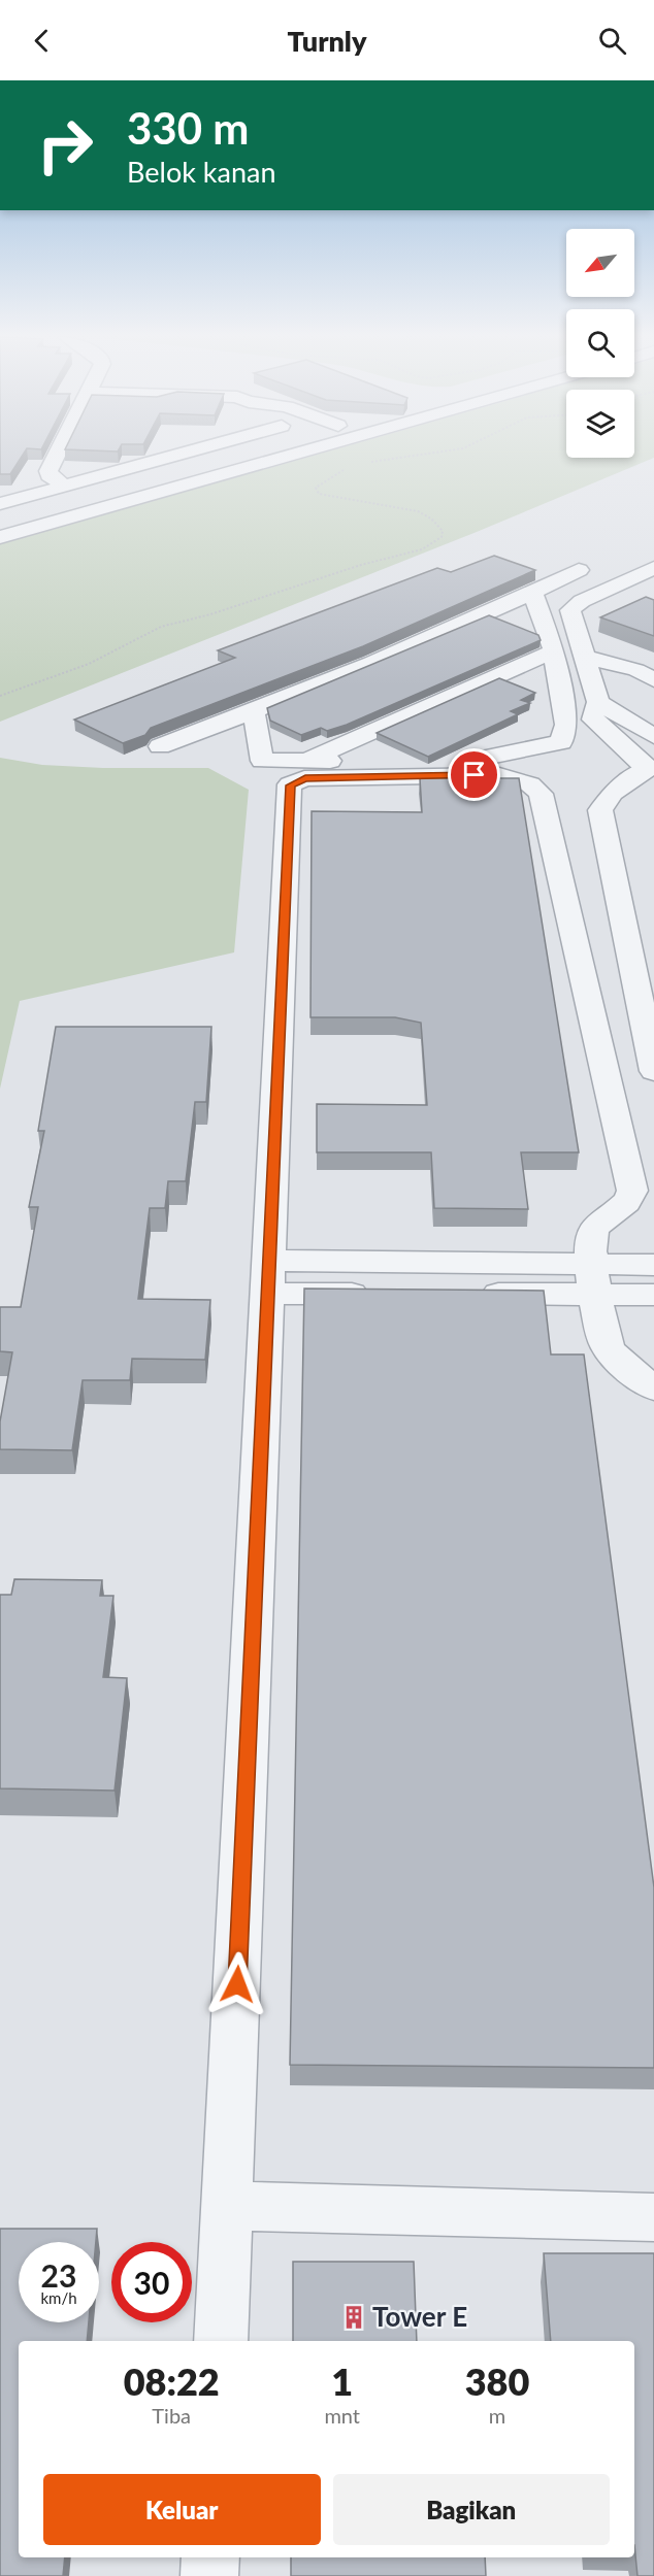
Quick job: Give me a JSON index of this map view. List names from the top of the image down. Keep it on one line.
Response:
{"places":{"building":["Tower E"]},"north":"bottom left","page":{"header":"Turnly","turn":["330 m","Belok kanan"],"speed":"23 km/h","limit":"30","eta":["08:22","Tiba","1","mnt","380","m"],"buttons":["Keluar","Bagikan"]}}
